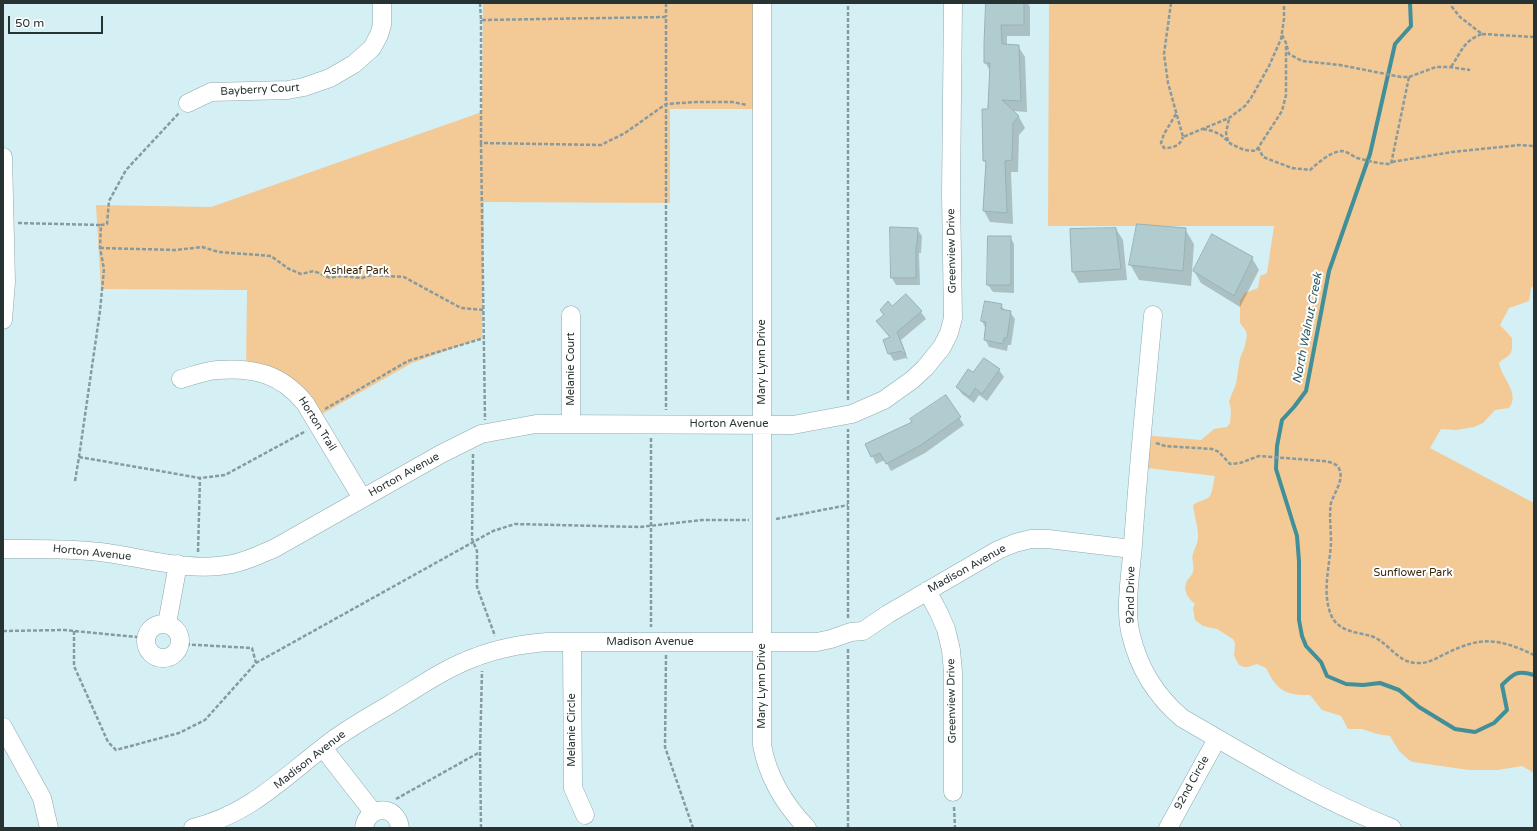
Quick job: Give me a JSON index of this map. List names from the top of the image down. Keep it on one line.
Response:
{"streets":{"street":["Bayberry Court","Greenview Drive","Mary Lynn Drive","Melanie Court","Horton Trail","Horton Avenue","Madison Avenue","92nd Drive","Melanie Circle","92nd Circle"]},"crossings":[["Greenview Drive","Horton Avenue"],["Greenview Drive","Madison Avenue"],["Mary Lynn Drive","Horton Avenue"],["Mary Lynn Drive","Madison Avenue"],["Melanie Court","Horton Avenue"],["Horton Trail","Horton Avenue"],["Madison Avenue","92nd Drive"],["Madison Avenue","Melanie Circle"],["92nd Drive","92nd Circle"]],"water":["North Walnut Creek"],"parks":["Ashleaf Park","Sunflower Park"],"scale_bar":"50 m"}
